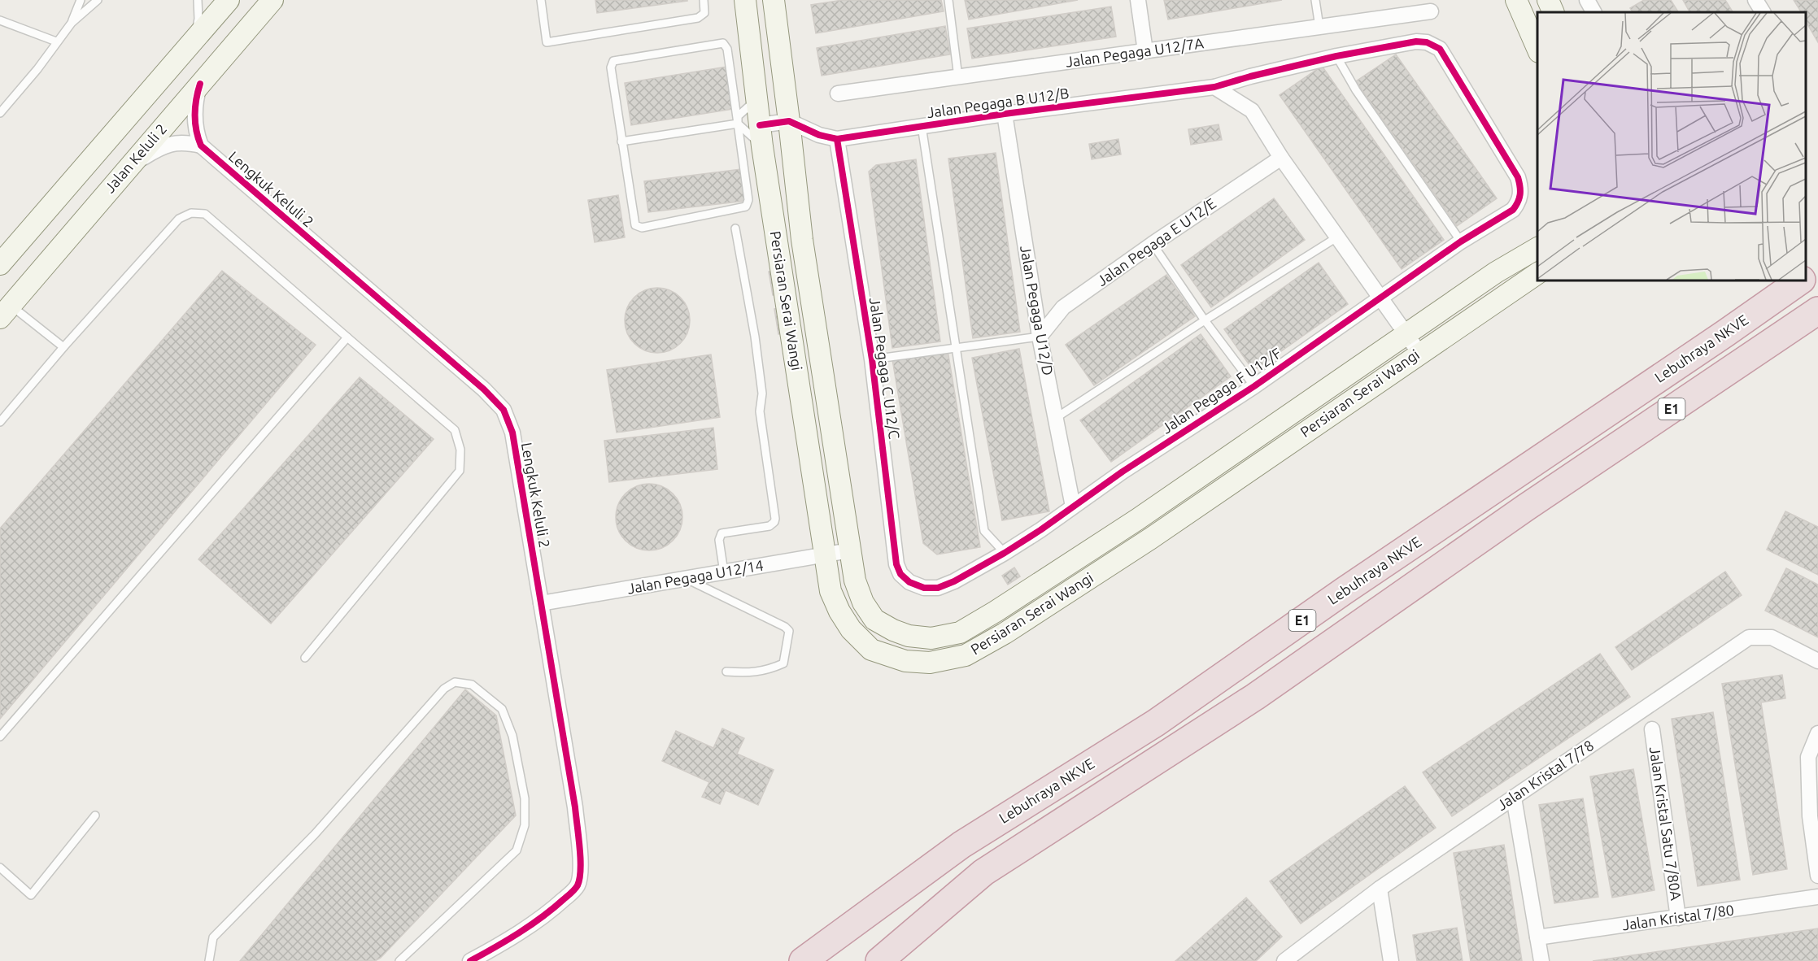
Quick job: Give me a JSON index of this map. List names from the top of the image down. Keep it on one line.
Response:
{"streets":{"highway":["Lebuhraya NKVE","E1"],"street":["Jalan Pegaga U12/7A","Jalan Pegaga B U12/B","Jalan Keluli 2","Lengkuk Keluli 2","Jalan Pegaga E U12/E","Persiaran Serai Wangi","Jalan Pegaga U12/D","Jalan Pegaga C U12/C","Jalan Pegaga F U12/F","Jalan Pegaga U12/14","Jalan Kristal 7/78","Jalan Kristal Satu 7/80A","Jalan Kristal 7/80"]},"crossings":[["Jalan Pegaga B U12/B","Persiaran Serai Wangi"],["Jalan Pegaga B U12/B","Jalan Pegaga U12/D"],["Jalan Pegaga B U12/B","Jalan Pegaga C U12/C"],["Jalan Pegaga B U12/B","Jalan Pegaga F U12/F"],["Lengkuk Keluli 2","Jalan Pegaga U12/14"],["Jalan Pegaga E U12/E","Jalan Pegaga U12/D"],["Persiaran Serai Wangi","Jalan Pegaga U12/14"],["Jalan Pegaga U12/D","Jalan Pegaga F U12/F"],["Jalan Pegaga C U12/C","Jalan Pegaga F U12/F"],["Jalan Kristal Satu 7/80A","Jalan Kristal 7/80"]]}
